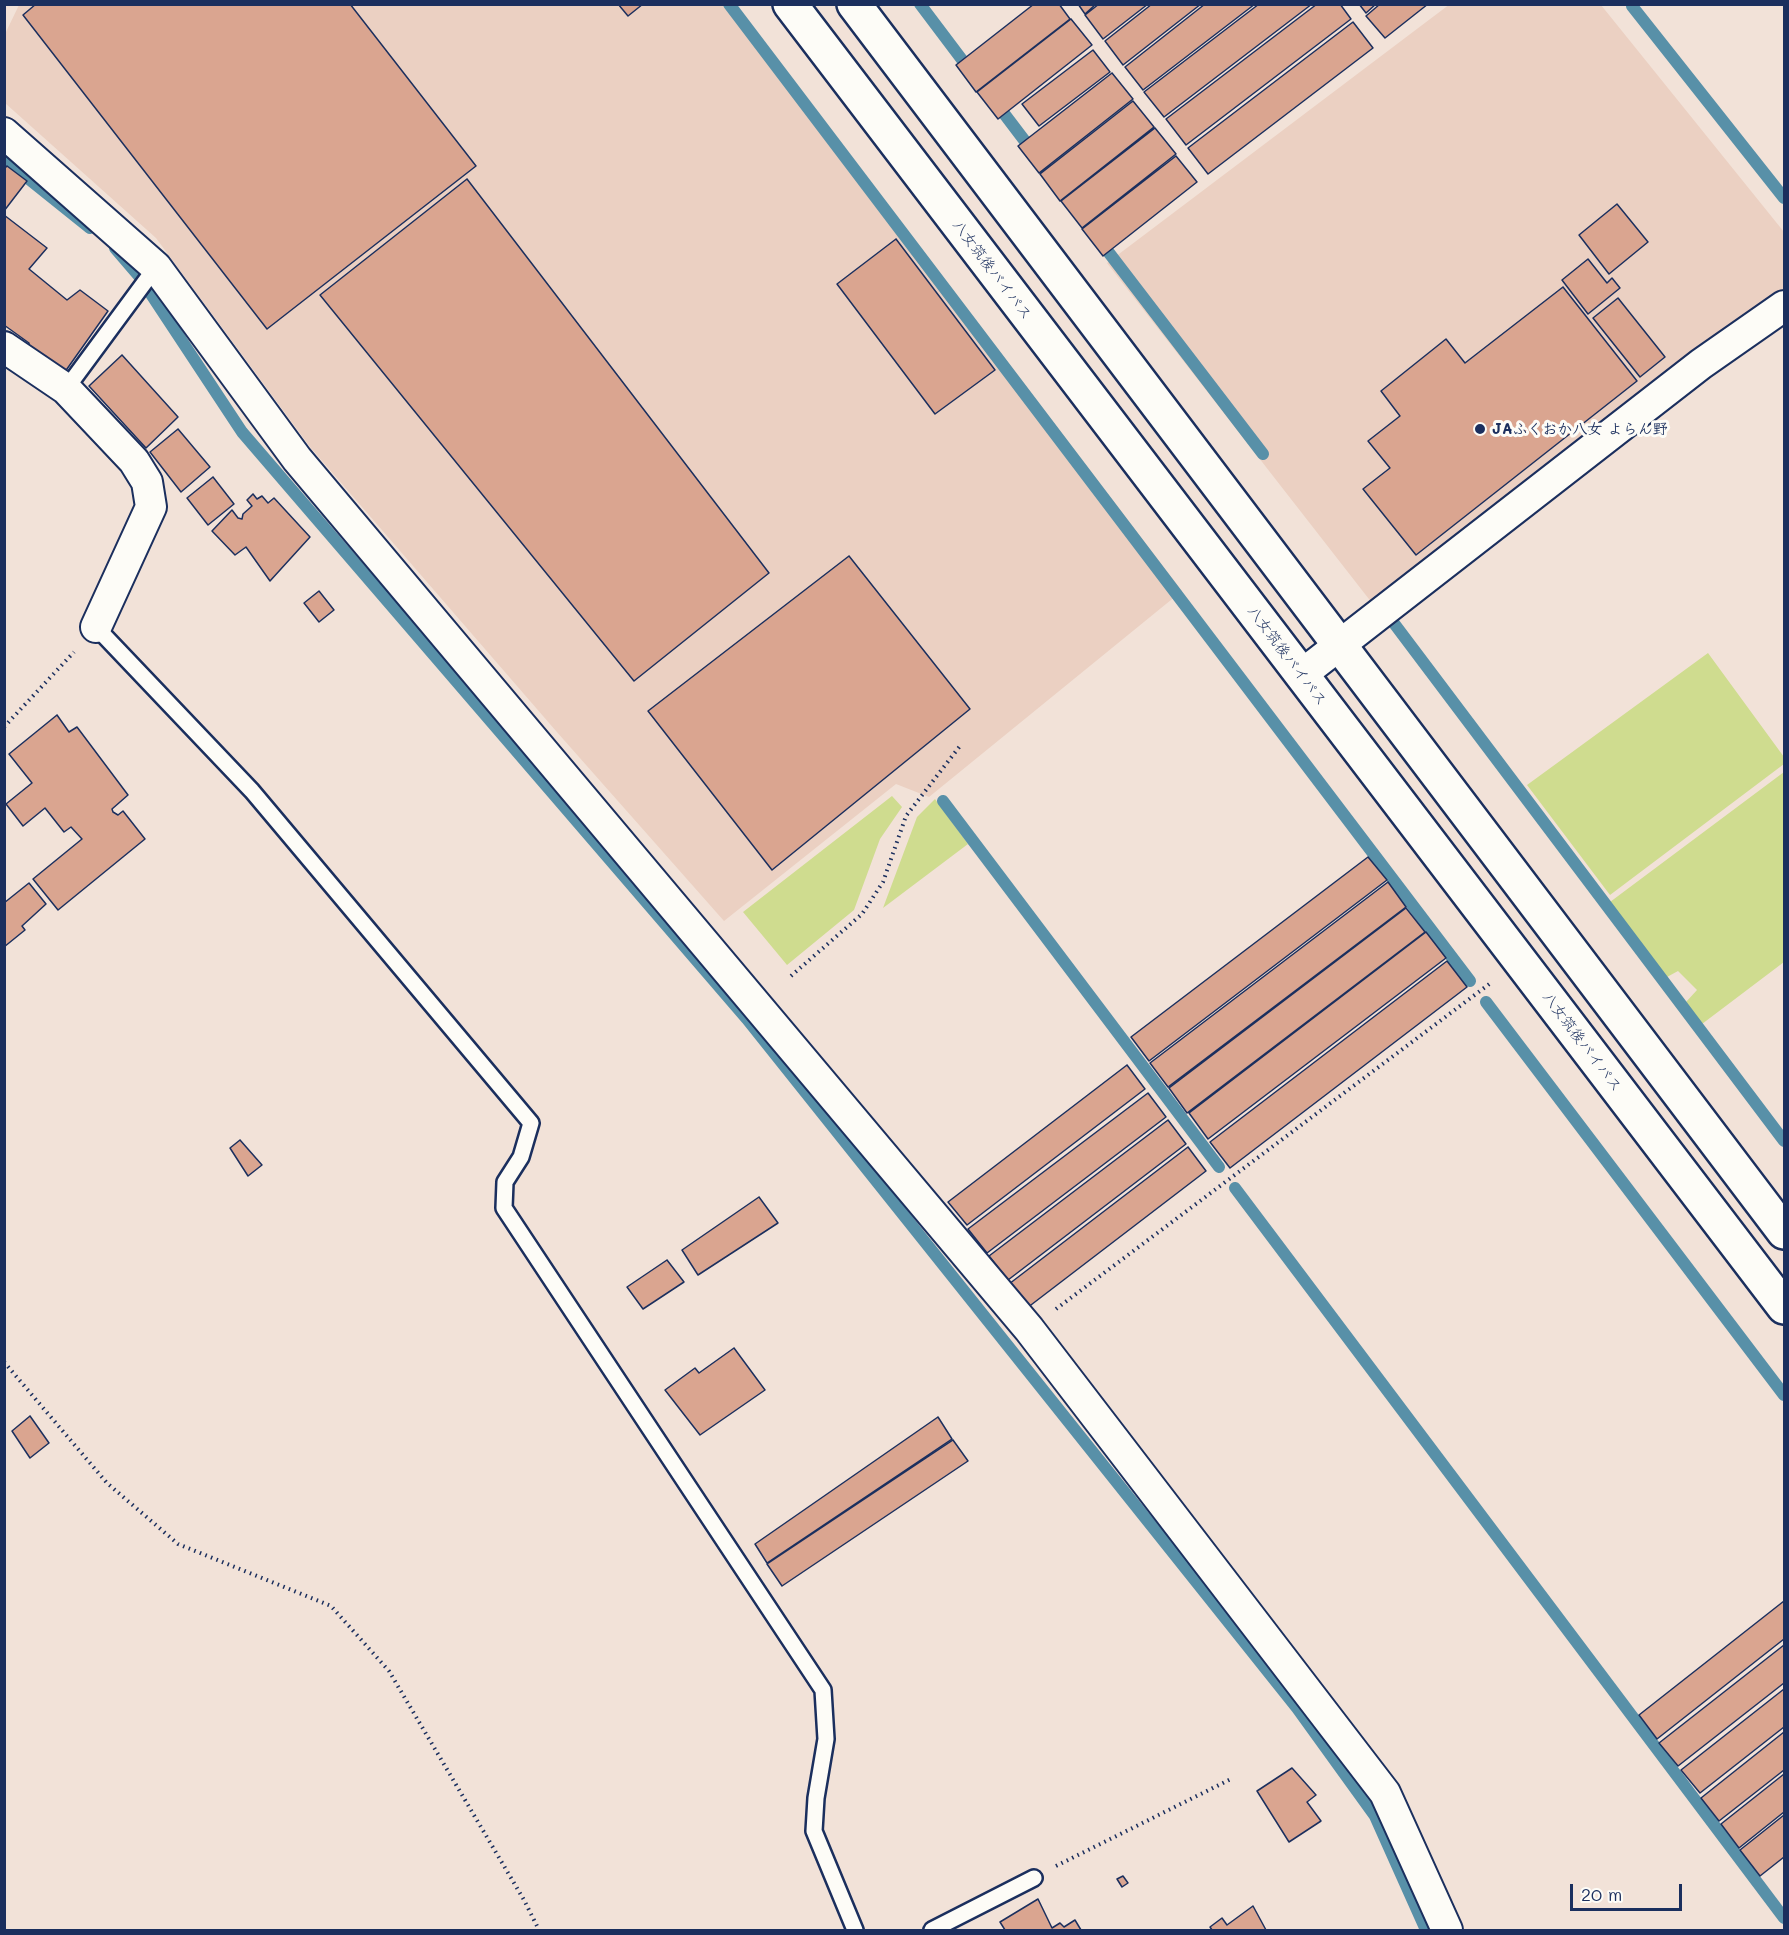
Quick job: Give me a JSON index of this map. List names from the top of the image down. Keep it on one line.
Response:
{"streets":{"highway":["八女筑後バイパス"]},"places":["JAふくおか八女 よらん野"],"scale_bar":"20 m"}
